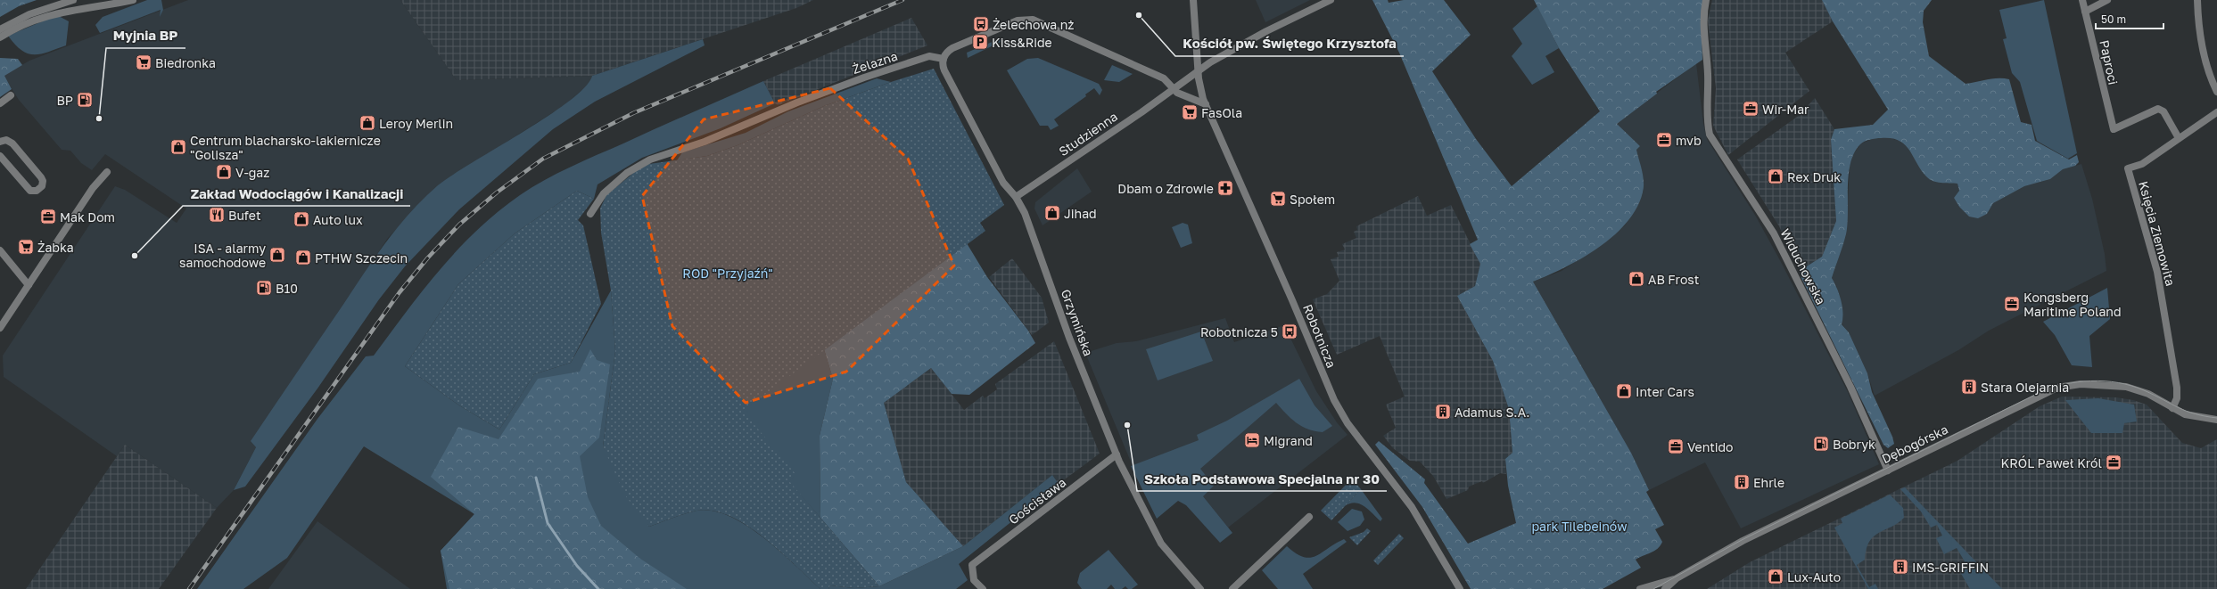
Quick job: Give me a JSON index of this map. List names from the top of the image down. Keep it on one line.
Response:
{"streets":{"street":["Żelazna","Paproci","Studzienna","Księcia Ziemowita","Widuchowska","Grzymińska","Robotnicza","Dębogórska","Gościsława"]},"crossings":[["Żelazna","Grzymińska"],["Paproci","Księcia Ziemowita"],["Studzienna","Grzymińska"],["Studzienna","Robotnicza"],["Księcia Ziemowita","Dębogórska"],["Widuchowska","Dębogórska"],["Grzymińska","Gościsława"]],"parks":["ROD \"Przyjaźń\"","park Tilebeinów"],"places":{"other":["Kościół pw. Świętego Krzysztofa","Myjnia BP","Zakład Wodociągów i Kanalizacji","Szkoła Podstawowa Specjalna nr 30"],"bus stop":["Żelechowa nż","Robotnicza 5"],"parking":["Kiss&Ride"],"supermarket":["Biedronka","FasOla","Społem","Żabka"],"fuel station":["BP","B10","Bobryk"],"office":["Wir-Mar","mvb","Mak Dom","Kongsberg Maritime Poland","Ventido","KRÓL Paweł Król"],"shop":["Leroy Merlin","Centrum blacharsko-lakiernicze \"Golisza\"","V-gaz","Rex Druk","Jihad","Auto lux","ISA - alarmy samochodowe","PTHW Szczecin","AB Frost","Inter Cars","Lux-Auto"],"pharmacy":["Dbam o Zdrowie"],"restaurant":["Bufet"],"building":["Stara Olejarnia","Adamus S.A.","Ehrle","IMS-GRIFFIN"],"hotel":["Migrand"]},"scale_bar":"50 m"}
